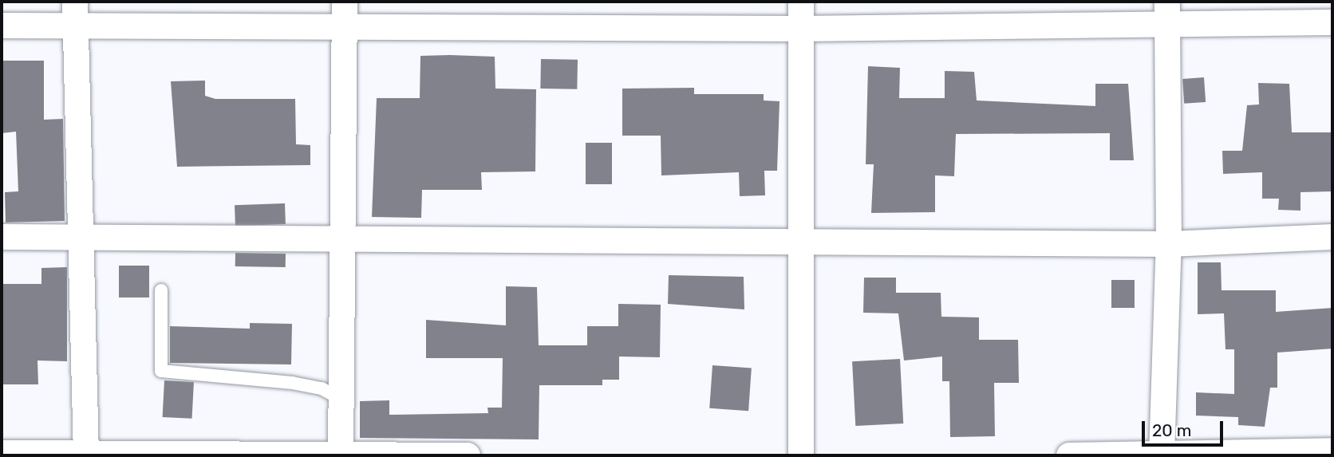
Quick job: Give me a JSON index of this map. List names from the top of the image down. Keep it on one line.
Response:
{"scale_bar":"20 m"}
